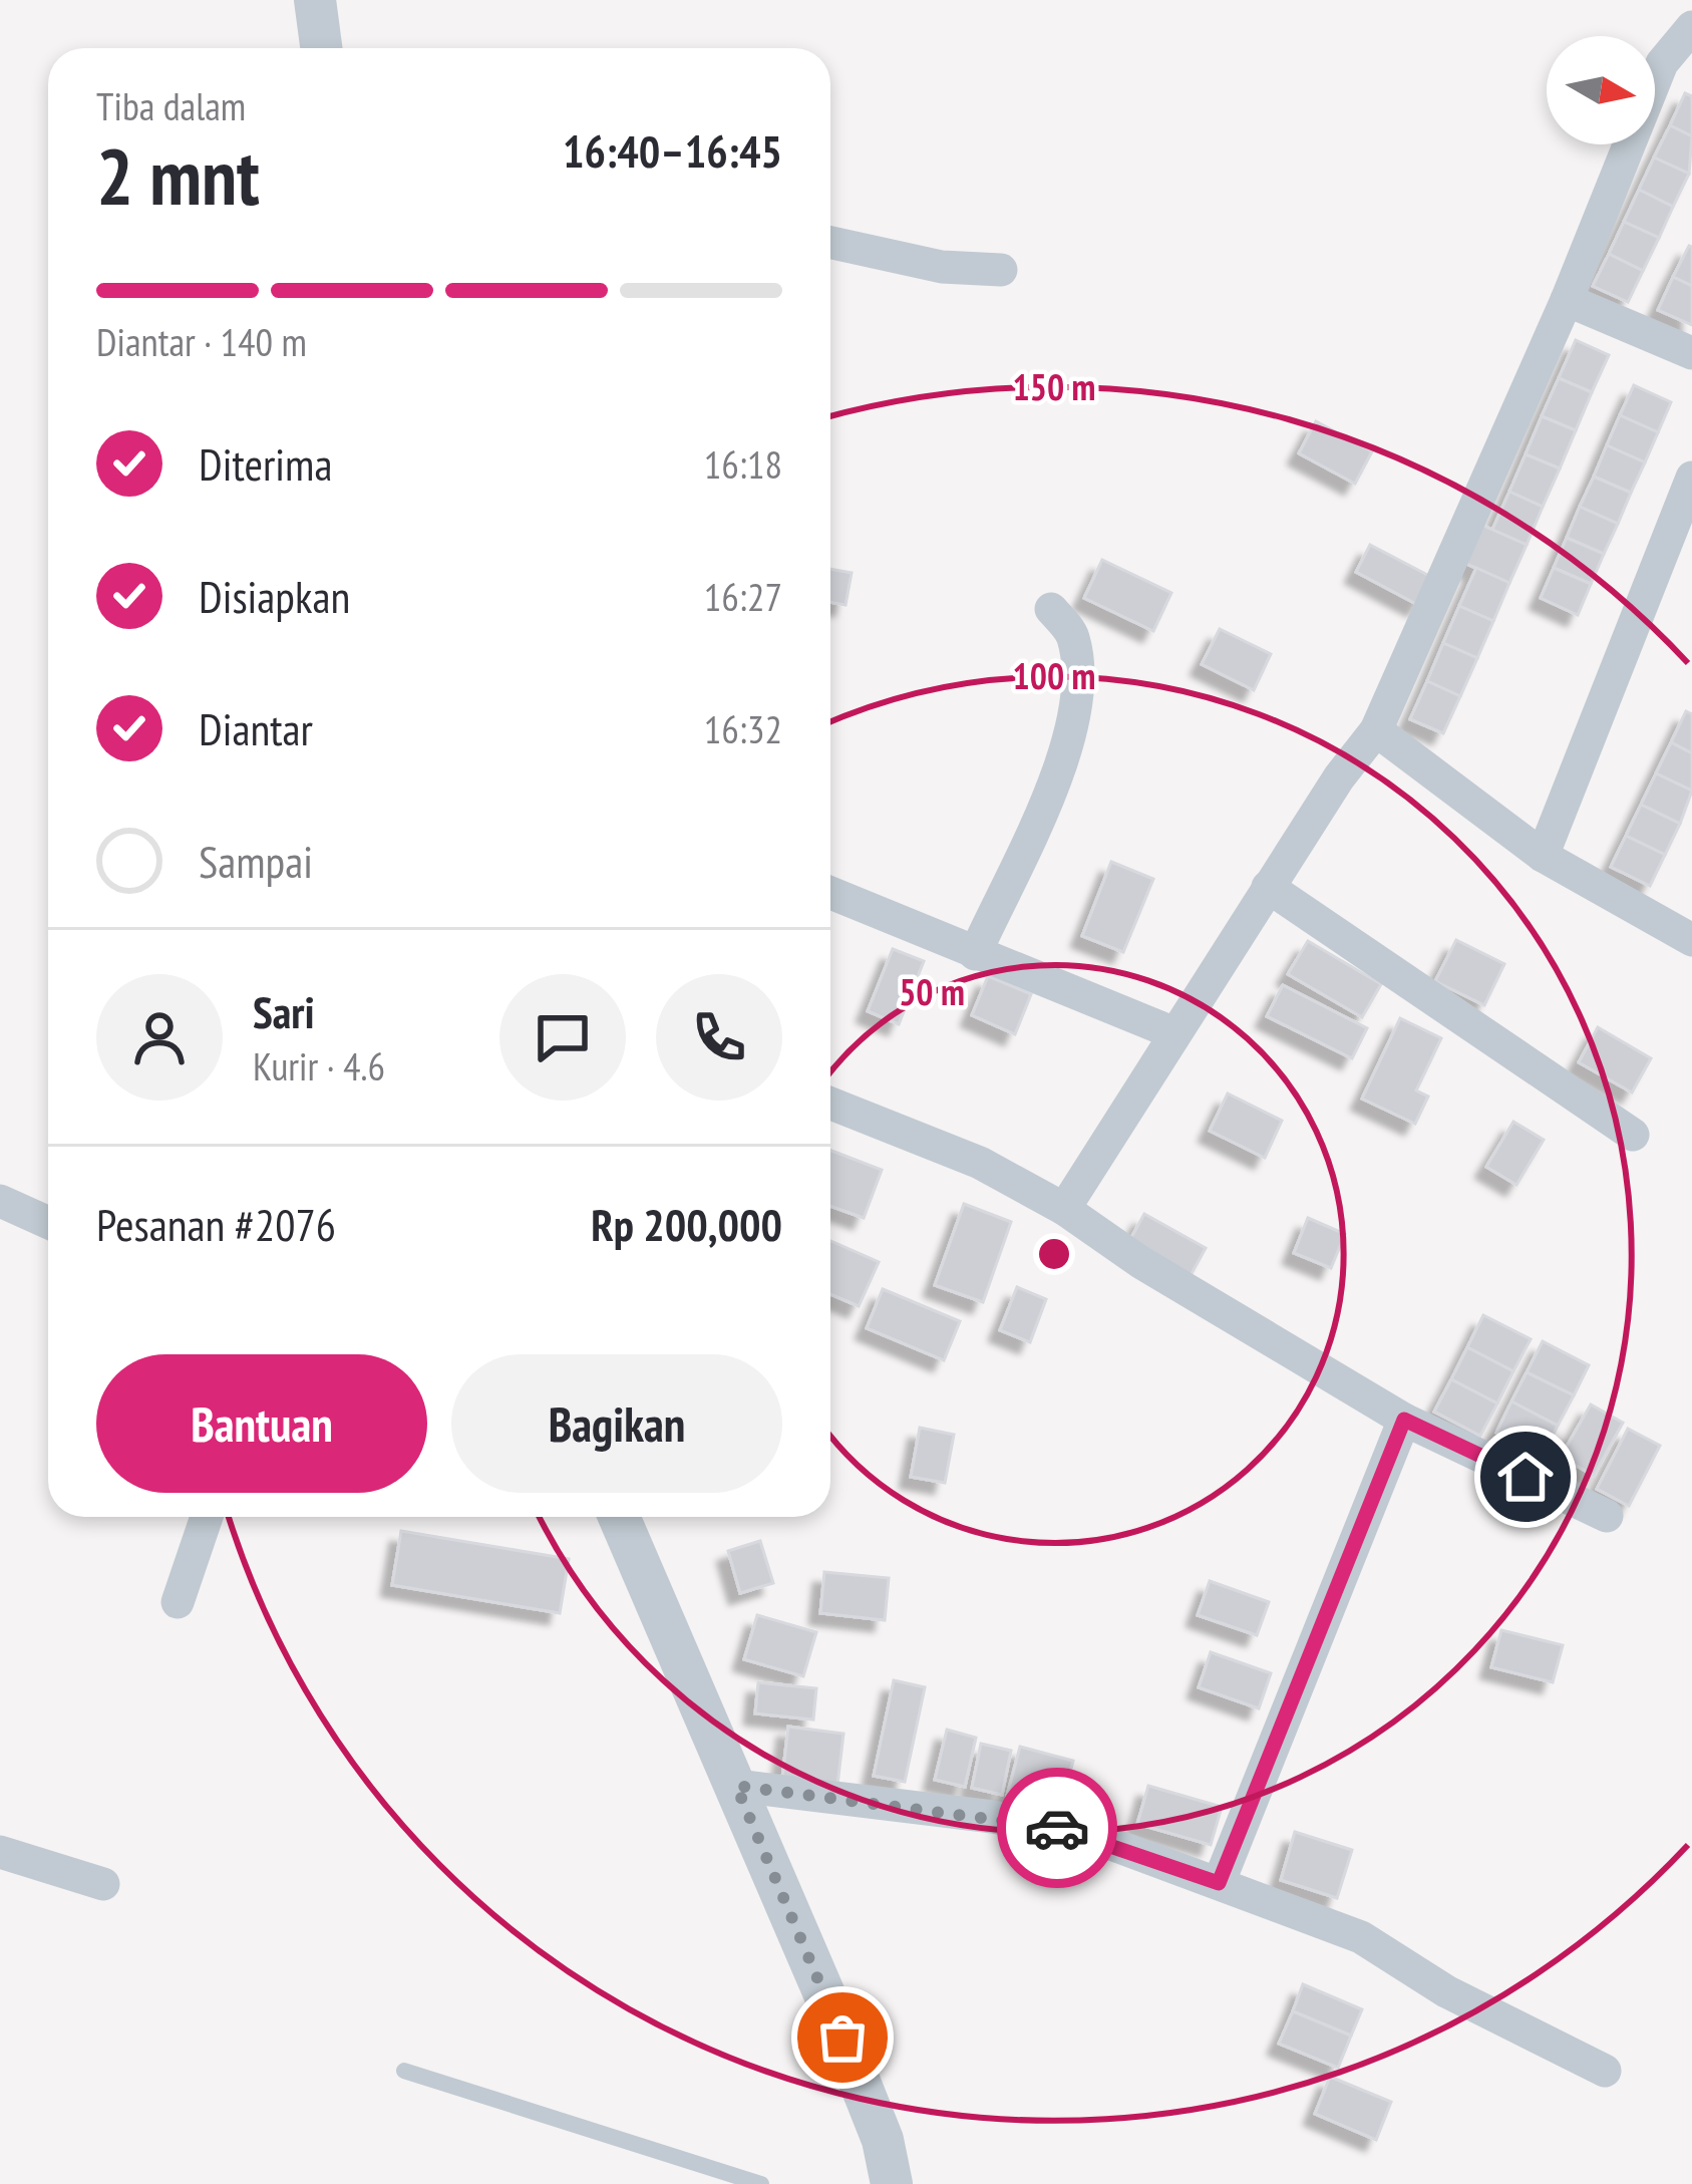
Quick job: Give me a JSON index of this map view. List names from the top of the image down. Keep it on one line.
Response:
{"north":"right","page":{"heading":["2 mnt","Tiba dalam","16:40–16:45"],"panel":["Sari","Kurir · 4.6","Pesanan #2076","Rp 200,000"],"bar":"Diantar · 140 m","list":[["Diterima","16:18"],["Disiapkan","16:27"],["Diantar","16:32"],"Sampai"],"buttons":["Bantuan","Bagikan"]},"rings":["150 m","100 m","50 m"]}
